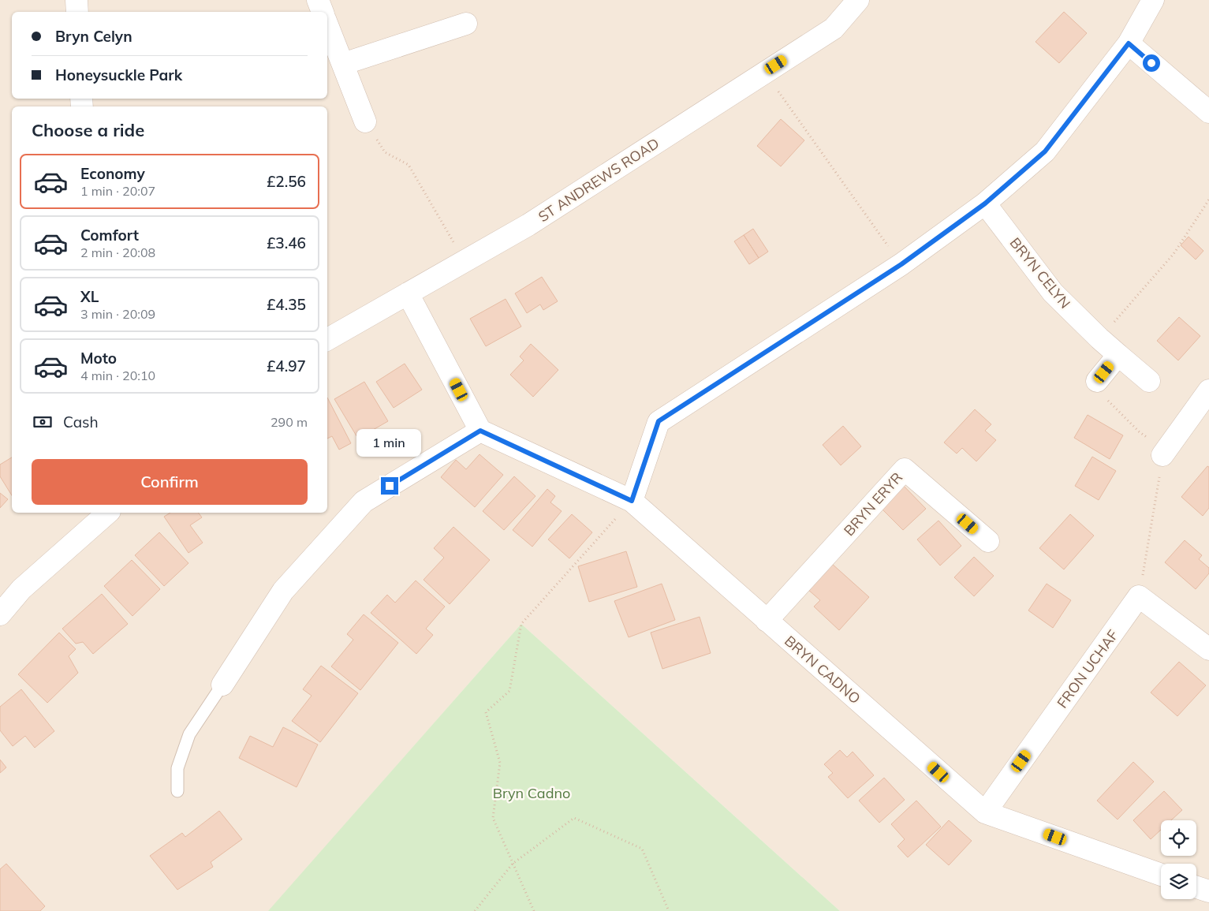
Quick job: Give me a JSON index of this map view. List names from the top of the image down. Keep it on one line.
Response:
{"streets":{"street":["ST ANDREWS ROAD","BRYN CELYN","BRYN ERYR","FRON UCHAF","BRYN CADNO"]},"crossings":[["BRYN ERYR","BRYN CADNO"],["FRON UCHAF","BRYN CADNO"]],"parks":["Bryn Cadno"],"page":{"banner":["Bryn Celyn","Honeysuckle Park"],"heading":"Choose a ride","list":[{"name":"Economy","note":"1 min · 20:07","value":"£2.56"},{"name":"Comfort","note":"2 min · 20:08","value":"£3.46"},{"name":"XL","note":"3 min · 20:09","value":"£4.35"},{"name":"Moto","note":"4 min · 20:10","value":"£4.97"}],"pay":["Cash","290 m"],"bubble":"1 min","buttons":"Confirm"}}
